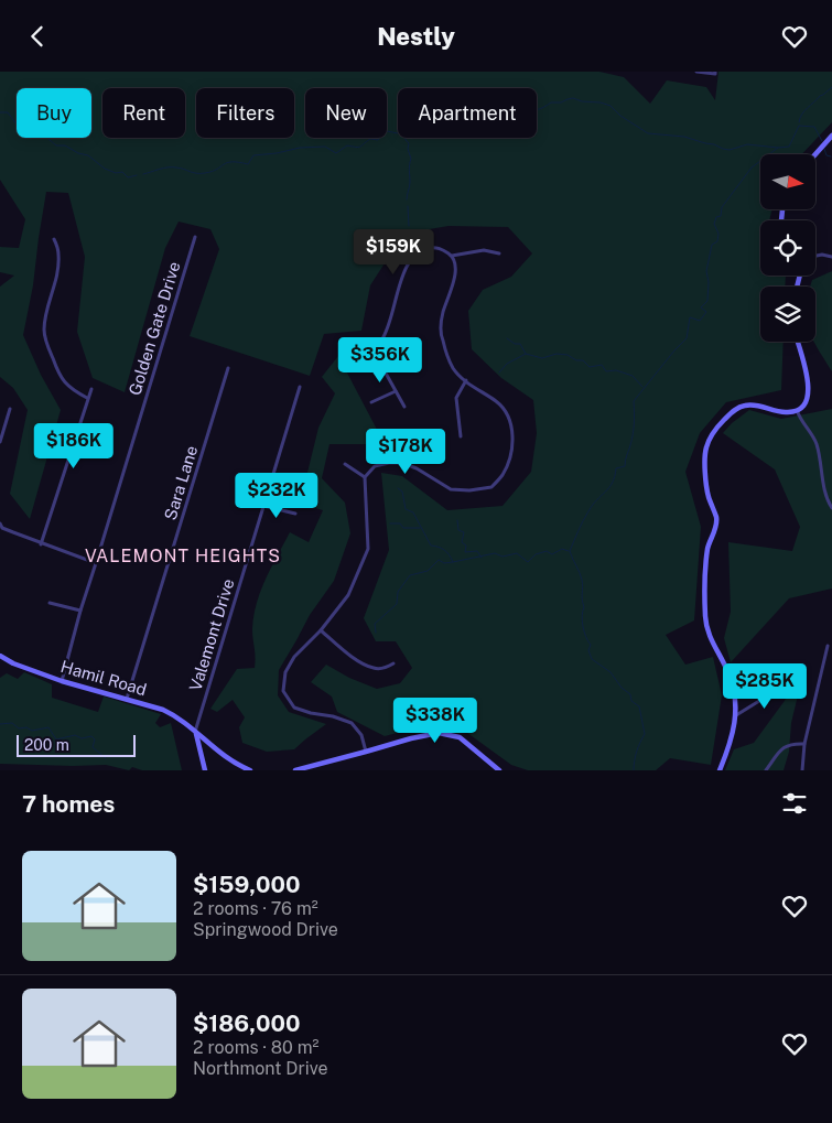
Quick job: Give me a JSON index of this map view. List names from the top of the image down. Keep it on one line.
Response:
{"streets":{"street":["Golden Gate Drive","Sara Lane","Valemont Drive","Hamil Road"]},"crossings":[["Golden Gate Drive","Hamil Road"],["Sara Lane","Hamil Road"],["Valemont Drive","Hamil Road"]],"districts":["VALEMONT HEIGHTS"],"scale_bar":"200 m","north":"right","page":{"header":"Nestly","chip":["Buy","Rent","Filters","New","Apartment"],"price":["$159K","$356K","$186K","$178K","$232K","$285K","$338K"],"scale":"200 m","heading":"7 homes","list":[{"name":"$159,000","note":"2 rooms · 76 m² · Springwood Drive"},{"name":"$186,000","note":"2 rooms · 80 m² · Northmont Drive"}]}}
